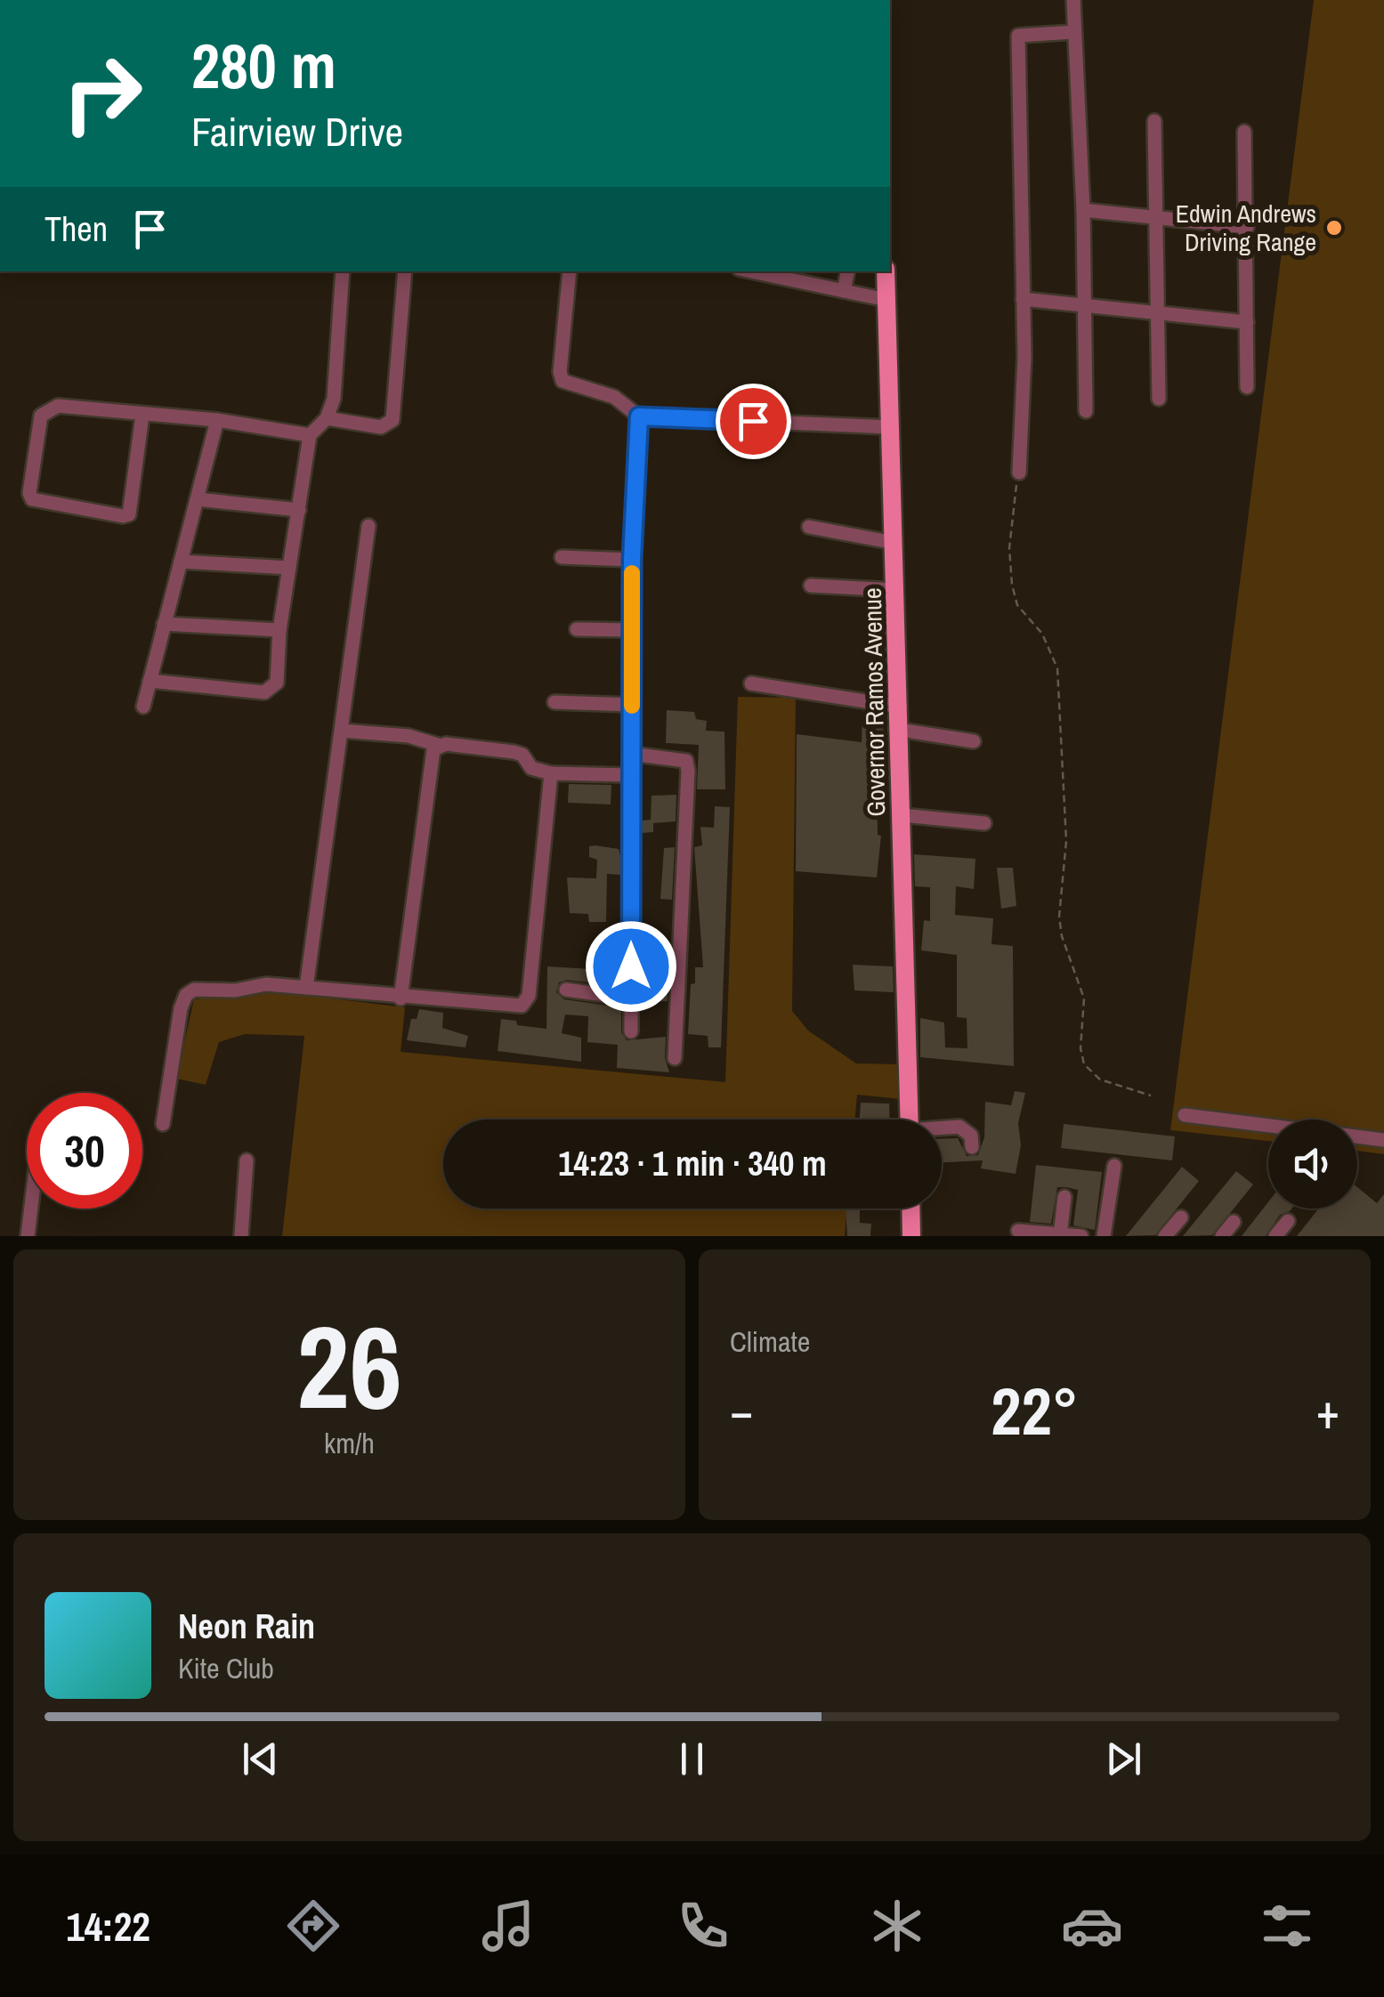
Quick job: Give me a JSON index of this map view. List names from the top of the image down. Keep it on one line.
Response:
{"streets":{"main road":["Governor Ramos Avenue"]},"places":["Edwin Andrews Driving Range"],"page":{"turn":["280 m","Fairview Drive"],"then":"Then","limit":"30","trip":"14:23 · 1 min · 340 m","tile":[["26","km/h"],"Climate"],"heat":["−","22°","+"],"song":["Neon Rain","Kite Club"],"tabs":"14:22"}}
